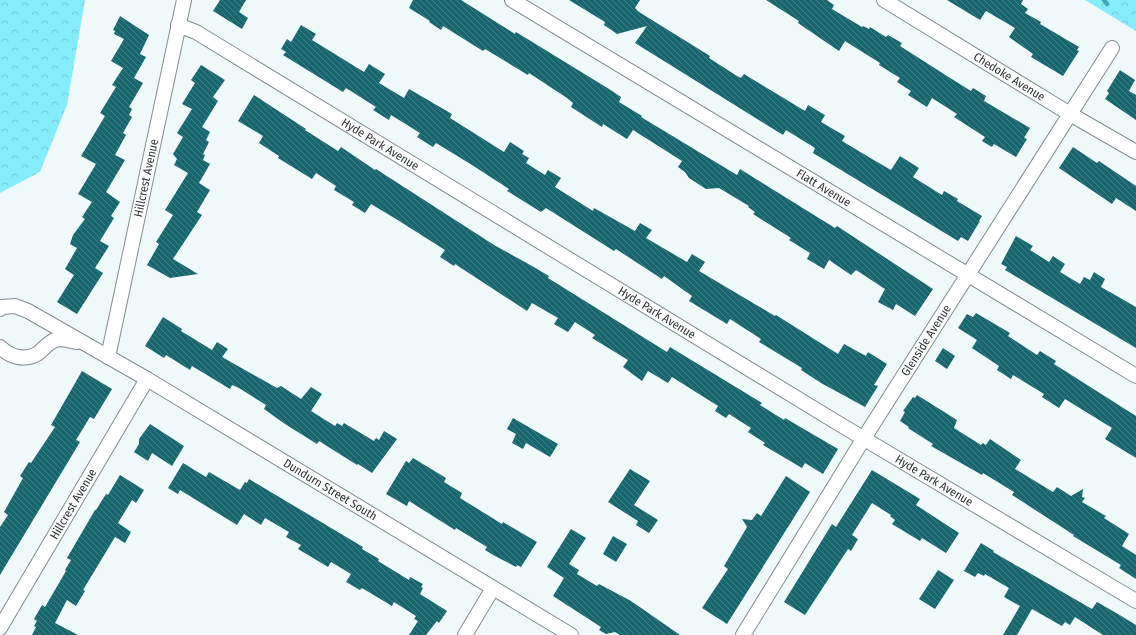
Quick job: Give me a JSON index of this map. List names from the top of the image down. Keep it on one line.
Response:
{"streets":{"street":["Chedoke Avenue","Hyde Park Avenue","Hillcrest Avenue","Flatt Avenue","Glenside Avenue","Dundurn Street South"]},"crossings":[["Chedoke Avenue","Glenside Avenue"],["Hyde Park Avenue","Hillcrest Avenue"],["Hyde Park Avenue","Glenside Avenue"],["Hillcrest Avenue","Dundurn Street South"],["Flatt Avenue","Glenside Avenue"]]}
